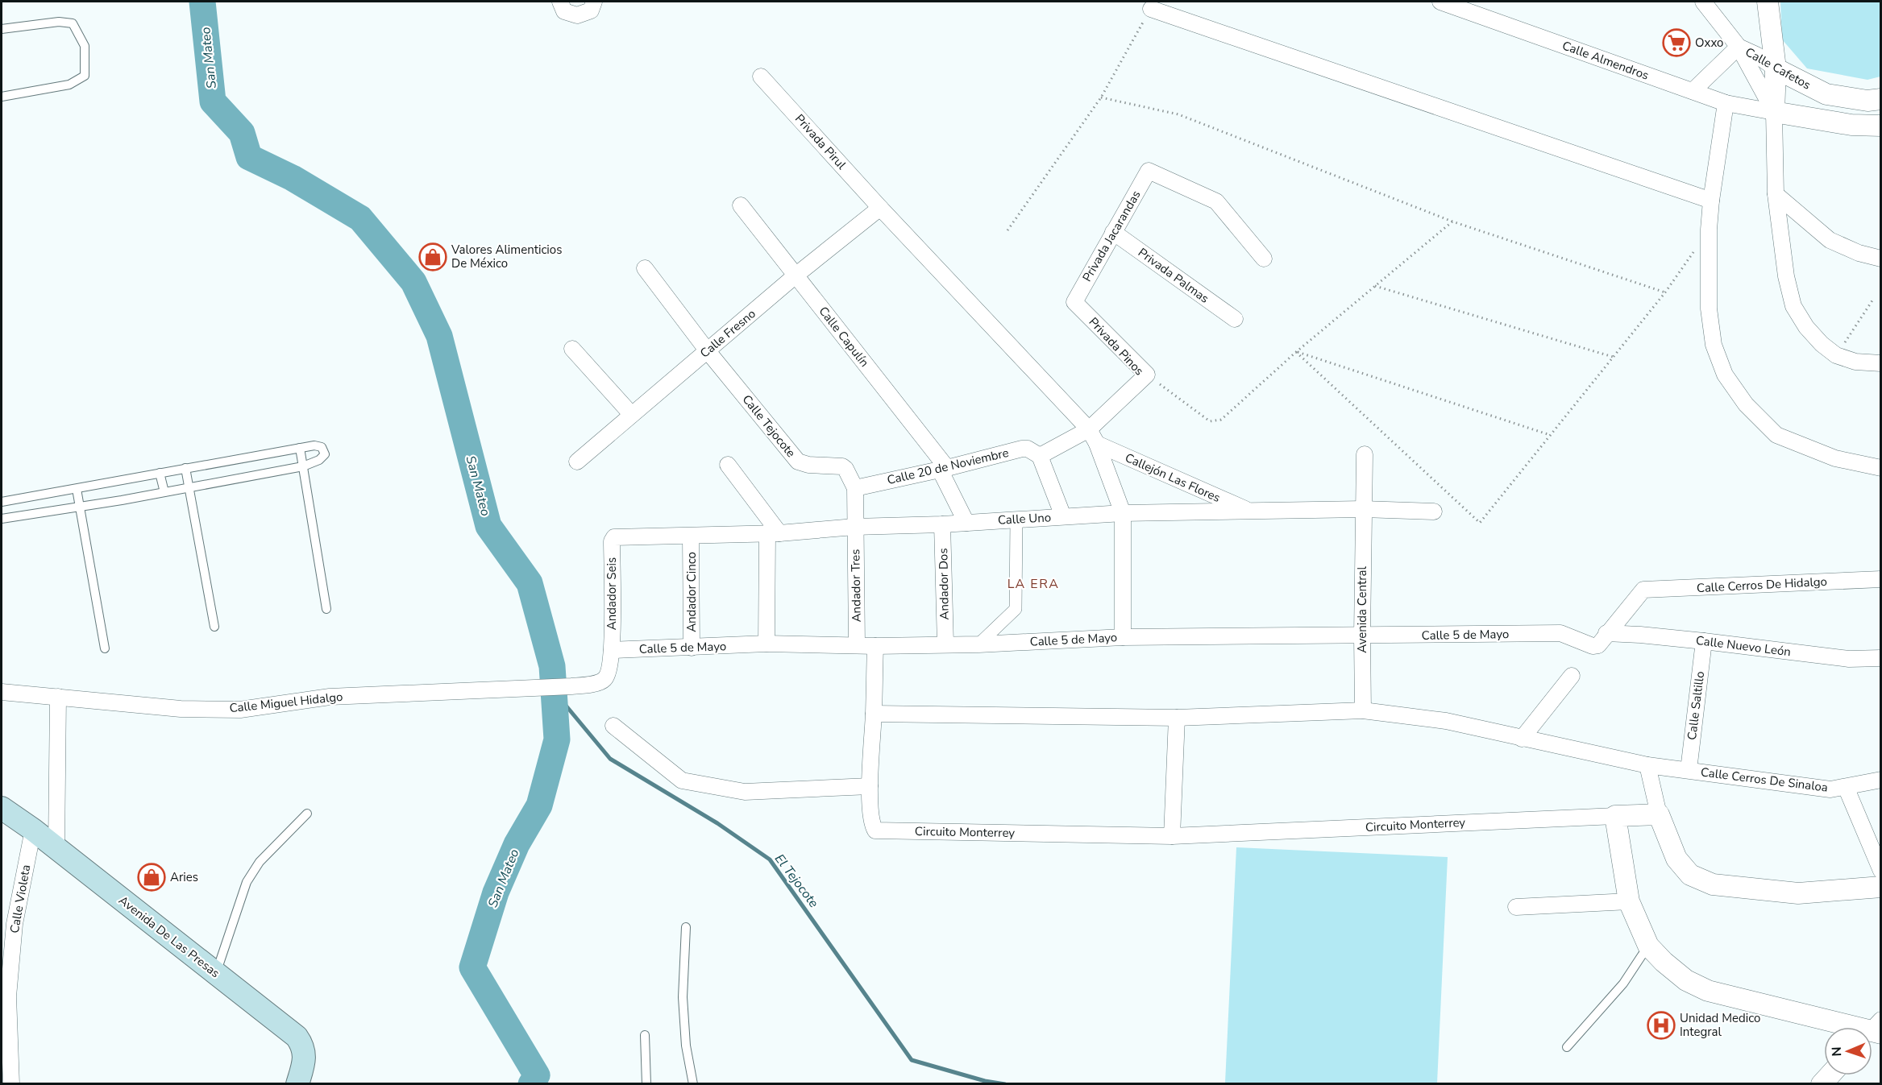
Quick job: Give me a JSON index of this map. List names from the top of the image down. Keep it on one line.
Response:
{"streets":{"main road":["Avenida De Las Presas"],"street":["Calle Almendros","Calle Cafetos","Privada Pirul","Privada Jacarandas","Privada Palmas","Calle Fresno","Calle Capulín","Privada Pinos","Calle Tejocote","Calle 20 de Noviembre","Callejón Las Flores","Calle Uno","Andador Dos","Calle Cerros De Hidalgo","Andador Tres","Andador Cinco","Andador Seis","Avenida Central","Calle 5 de Mayo","Calle Nuevo León","Calle Miguel Hidalgo","Calle Saltillo","Calle Cerros De Sinaloa","Circuito Monterrey","Calle Violeta"]},"crossings":[["Calle Almendros","Calle Cafetos"],["Privada Pirul","Calle Fresno"],["Privada Jacarandas","Privada Palmas"],["Privada Jacarandas","Privada Pinos"],["Calle Fresno","Calle Capulín"],["Calle Fresno","Calle Tejocote"],["Calle Capulín","Calle 20 de Noviembre"],["Calle Capulín","Calle Uno"],["Privada Pinos","Calle 20 de Noviembre"],["Privada Pinos","Callejón Las Flores"],["Calle Tejocote","Calle 20 de Noviembre"],["Callejón Las Flores","Calle Uno"],["Calle Uno","Andador Dos"],["Calle Uno","Andador Tres"],["Calle Uno","Andador Cinco"],["Calle Uno","Andador Seis"],["Calle Uno","Avenida Central"],["Andador Dos","Calle 5 de Mayo"],["Calle Cerros De Hidalgo","Calle 5 de Mayo"],["Calle Cerros De Hidalgo","Calle Nuevo León"],["Andador Tres","Calle 5 de Mayo"],["Andador Cinco","Calle 5 de Mayo"],["Andador Seis","Calle 5 de Mayo"],["Andador Seis","Calle Miguel Hidalgo"],["Avenida Central","Calle 5 de Mayo"],["Calle 5 de Mayo","Calle Nuevo León"],["Calle 5 de Mayo","Calle Miguel Hidalgo"],["Calle 5 de Mayo","Circuito Monterrey"],["Calle Nuevo León","Calle Saltillo"],["Calle Saltillo","Calle Cerros De Sinaloa"],["Calle Violeta","Avenida De Las Presas"]],"districts":["LA ERA"],"water":["San Mateo","El Tejocote"],"places":{"supermarket":["Oxxo"],"shop":["Valores Alimenticios De México","Aries"],"hospital":["Unidad Medico Integral"]},"north":"left"}
